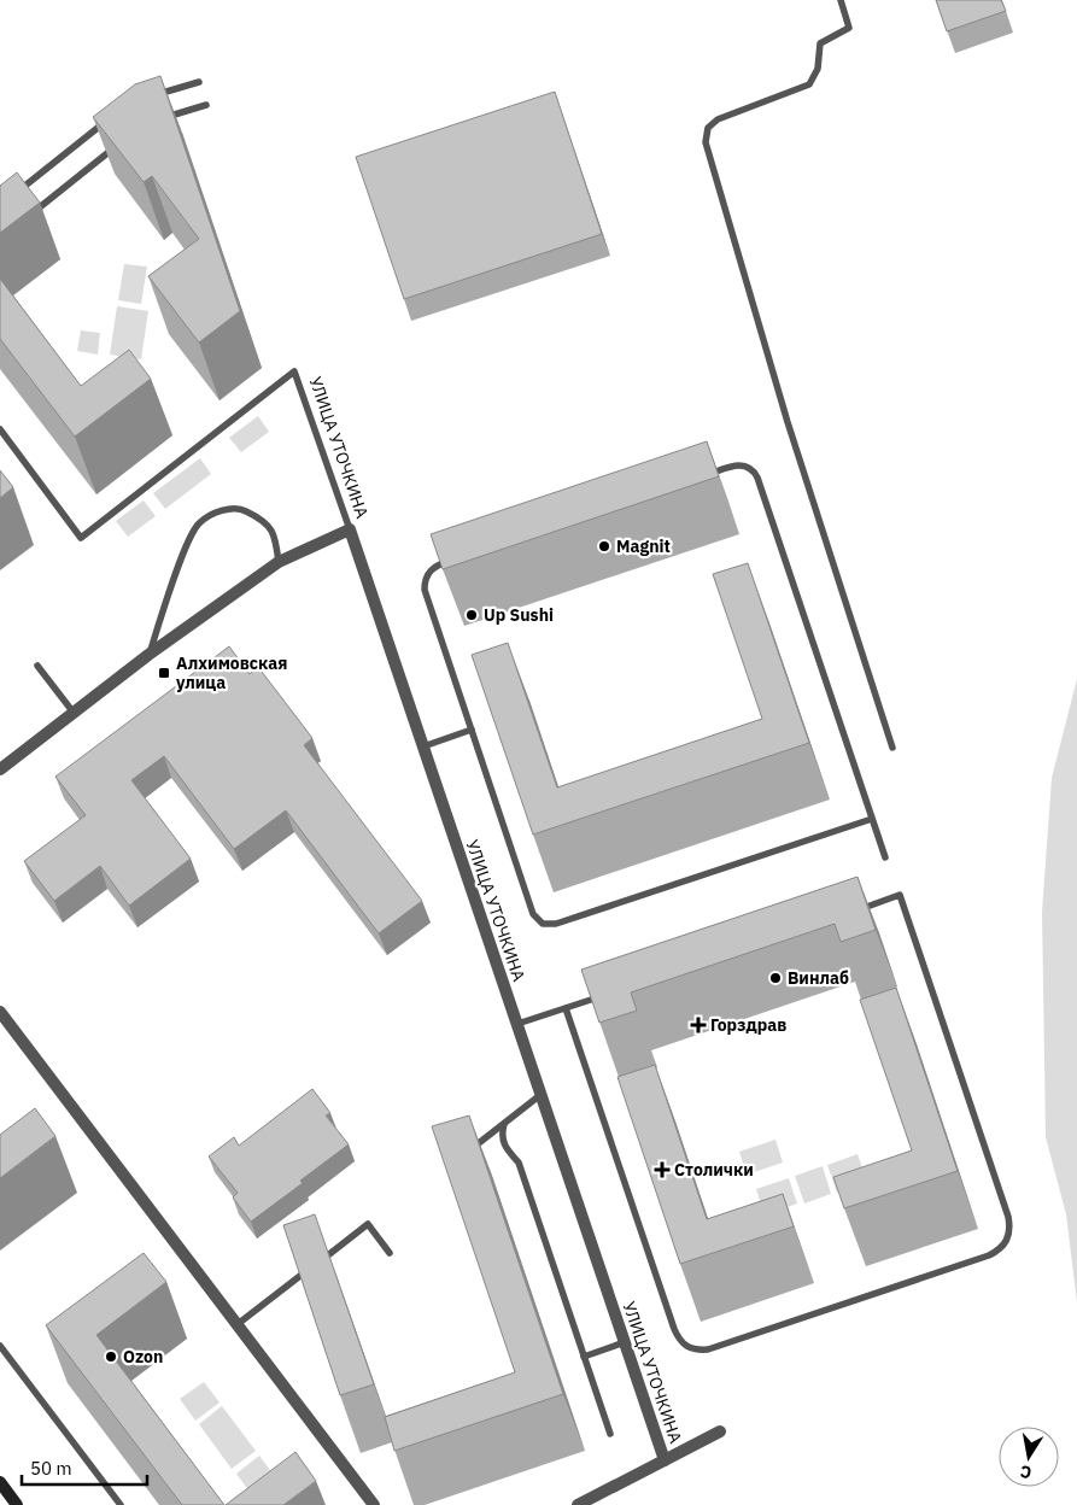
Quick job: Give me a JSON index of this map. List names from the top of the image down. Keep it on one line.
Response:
{"streets":{"street":["УЛИЦА УТОЧКИНА"]},"places":{"other":["Magnit","Up Sushi","Винлаб","Ozon"],"transit":["Алхимовская улица"],"health":["Горздрав","Столички"]},"scale_bar":"50 m","north":"bottom"}
